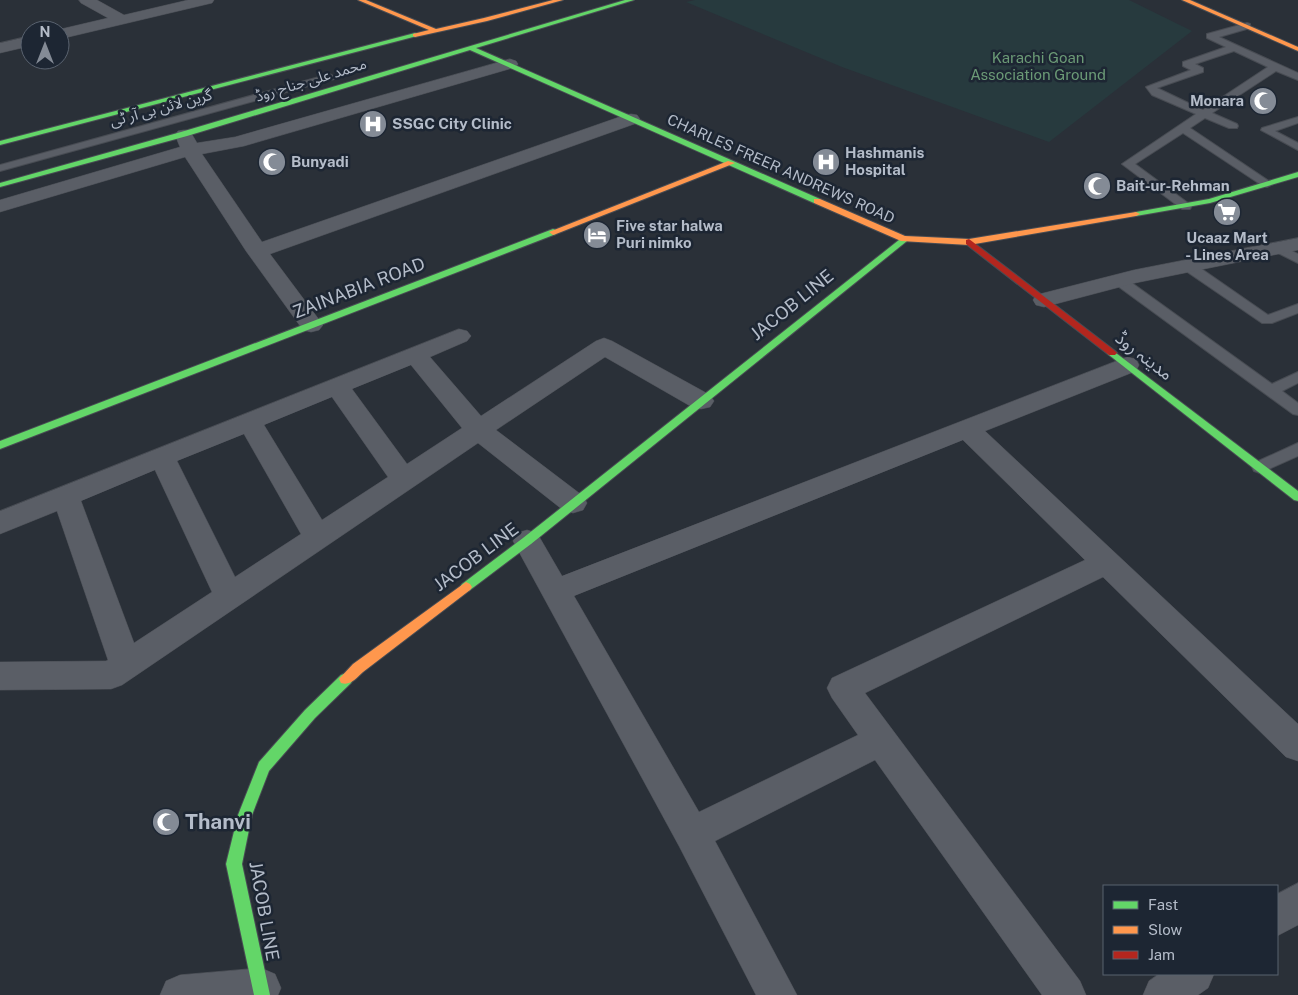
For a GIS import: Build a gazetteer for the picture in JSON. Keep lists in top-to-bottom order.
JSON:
{
  "streets": {
    "main road": [
      "محمد علی جناح روڈ",
      "CHARLES FREER ANDREWS ROAD",
      "ZAINABIA ROAD",
      "JACOB LINE",
      "مدینہ روڈ"
    ],
    "lane": ["گرین لائن بی آر ٹی"]
  },
  "crossings": [
    ["محمد علی جناح روڈ", "CHARLES FREER ANDREWS ROAD"],
    ["CHARLES FREER ANDREWS ROAD", "ZAINABIA ROAD"],
    ["CHARLES FREER ANDREWS ROAD", "JACOB LINE"],
    ["CHARLES FREER ANDREWS ROAD", "مدینہ روڈ"]
  ],
  "parks": ["Karachi Goan Association Ground"],
  "places": {
    "mosque": [
      "Monara",
      "Bunyadi",
      "Bait-ur-Rehman",
      "Thanvi"
    ],
    "hospital": ["SSGC City Clinic", "Hashmanis Hospital"],
    "supermarket": ["Ucaaz Mart - Lines Area"],
    "hotel": ["Five star halwa Puri nimko"]
  },
  "legend": ["Fast", "Slow", "Jam"],
  "north": "top"
}
